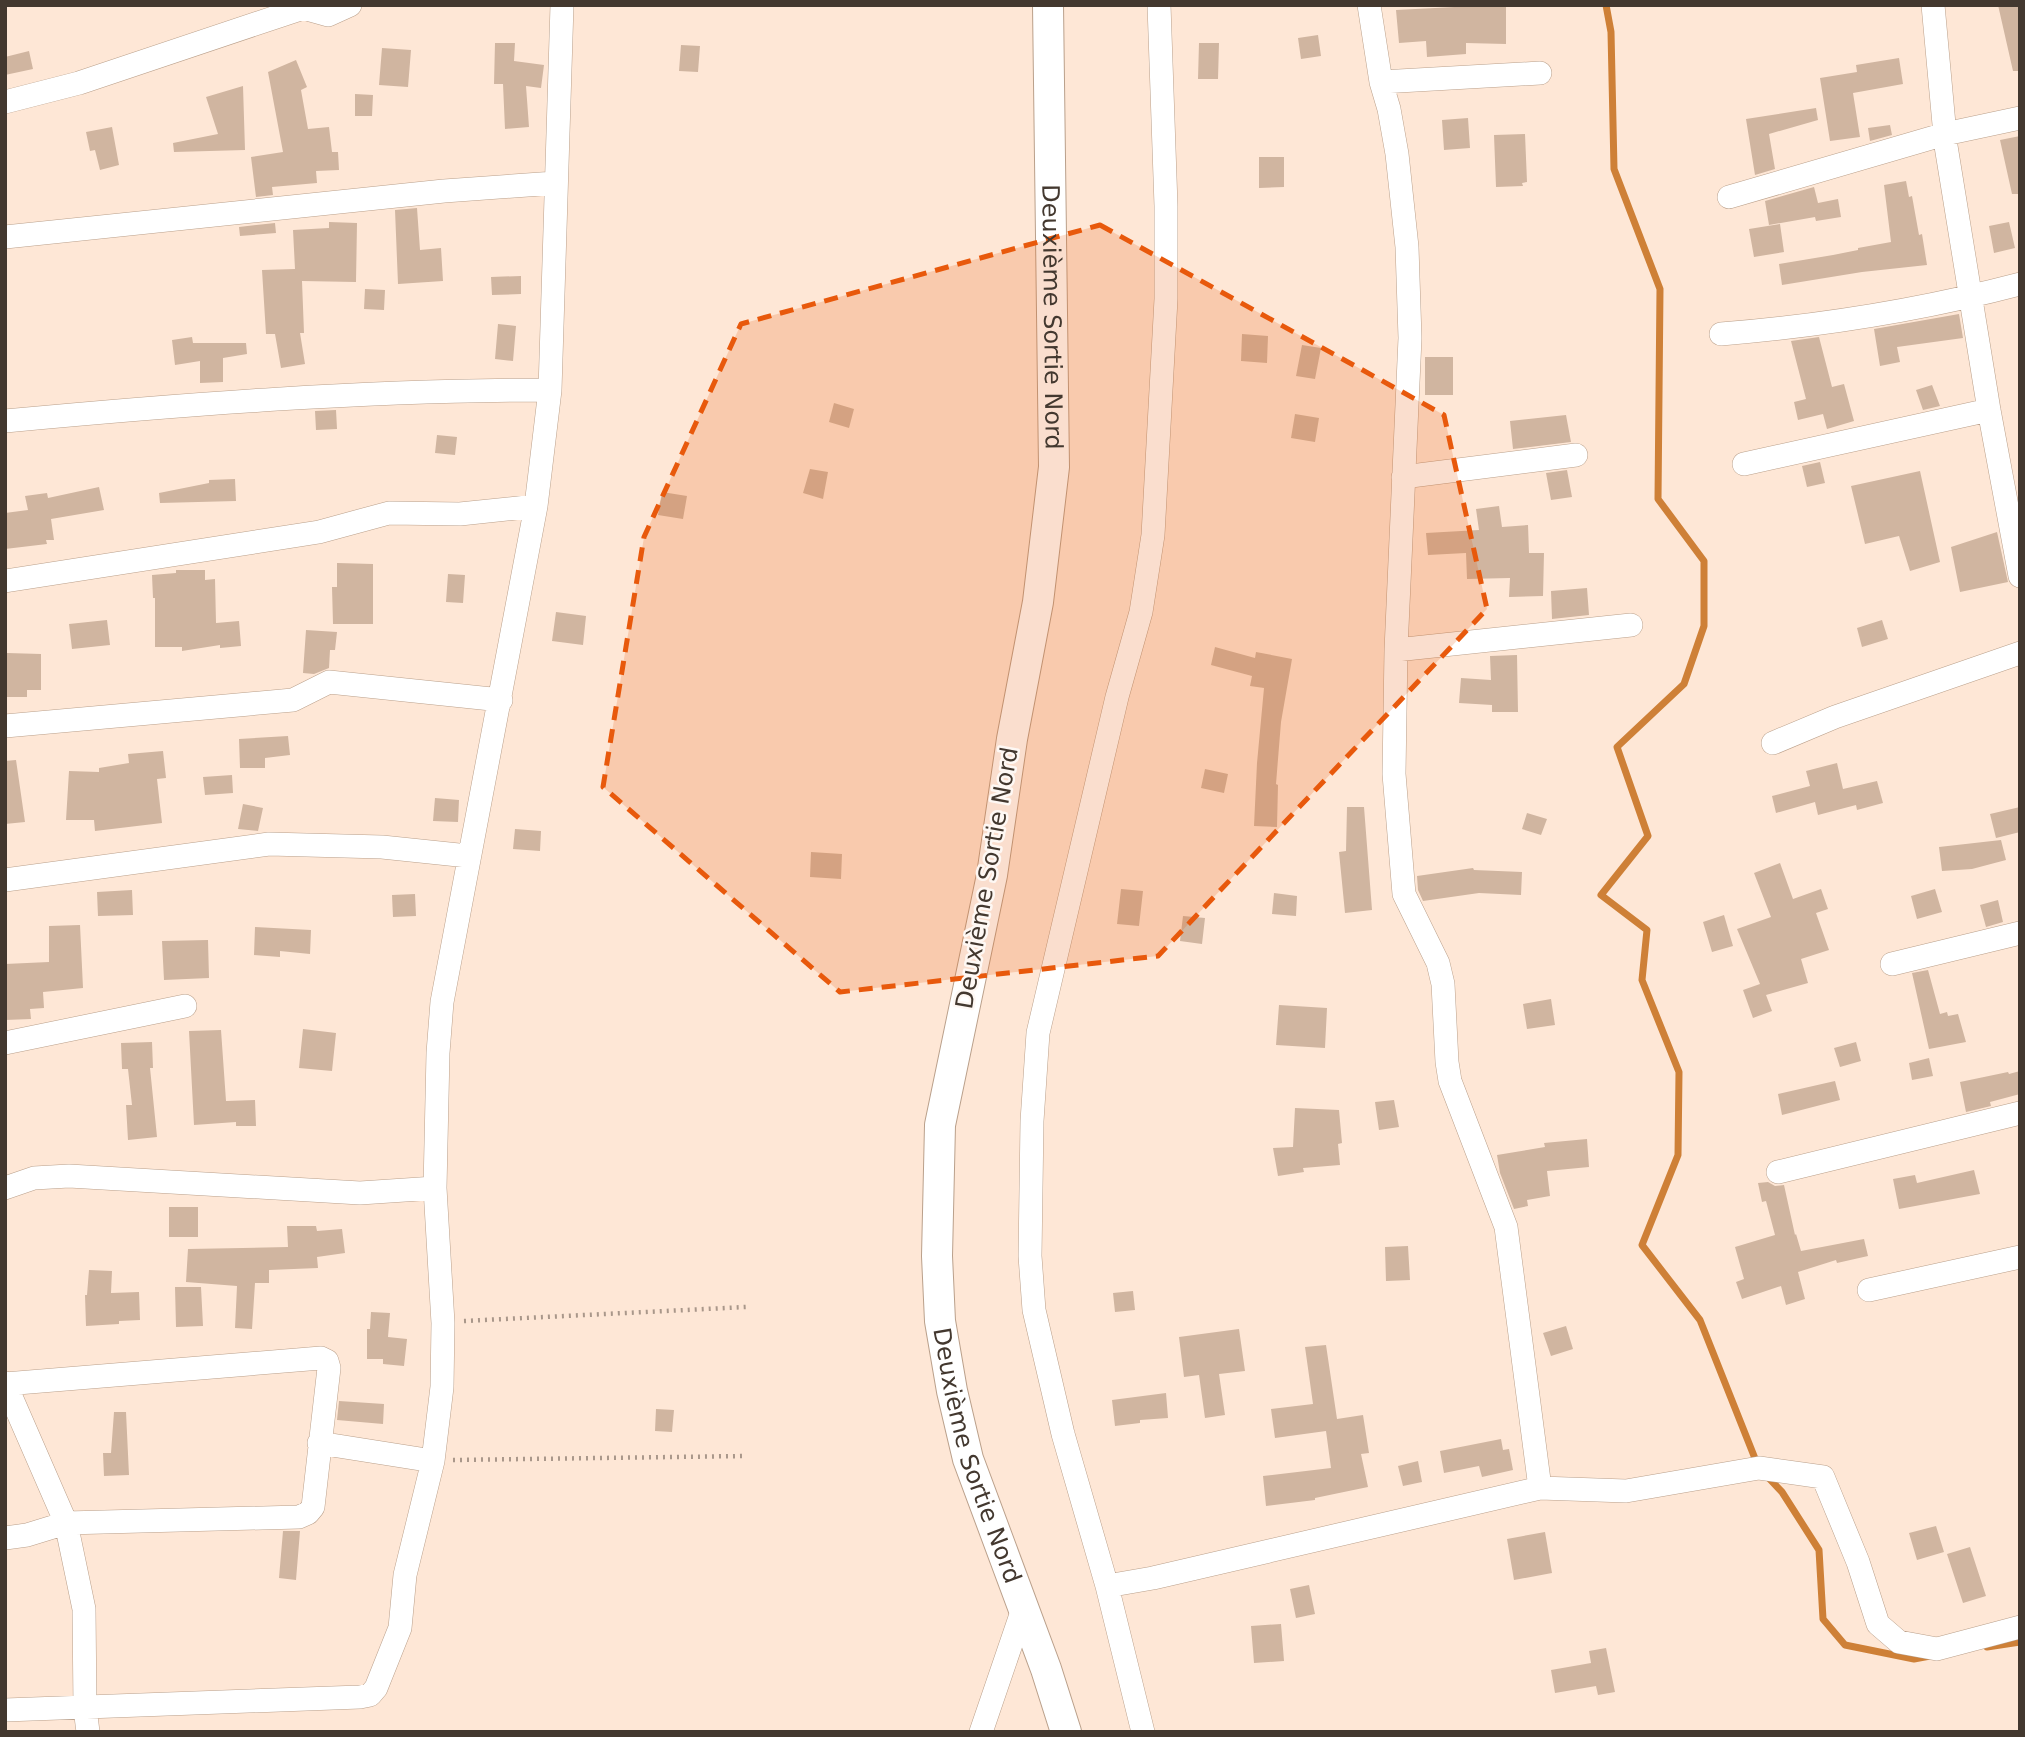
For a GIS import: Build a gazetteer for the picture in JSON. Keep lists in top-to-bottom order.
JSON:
{
  "streets": {
    "main road": ["Deuxième Sortie Nord"]
  }
}
